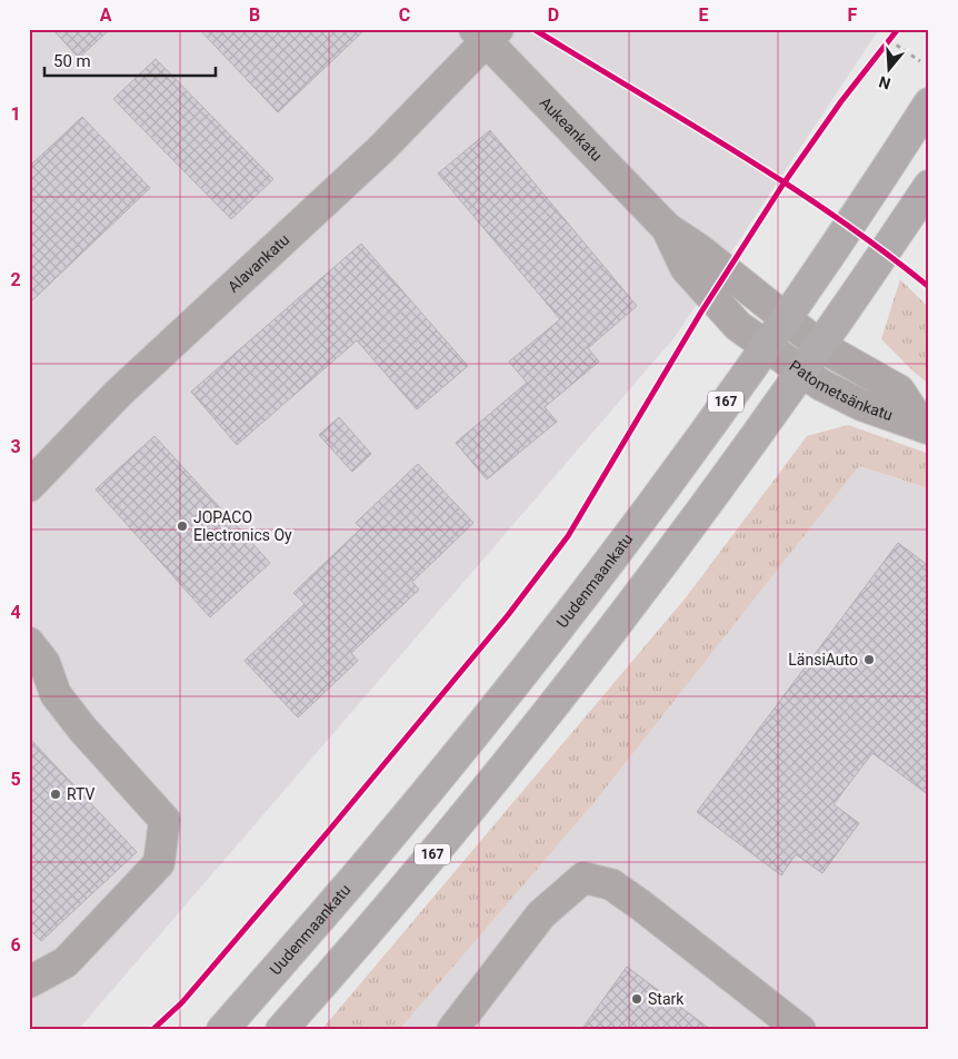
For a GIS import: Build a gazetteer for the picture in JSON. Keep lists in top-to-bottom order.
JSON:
{
  "streets": {
    "main road": ["167", "Uudenmaankatu"],
    "street": ["Aukeankatu", "Alavankatu", "Patometsänkatu"]
  },
  "crossings": [
    ["Aukeankatu", "Alavankatu"],
    ["Aukeankatu", "Patometsänkatu"],
    ["Aukeankatu", "167"],
    ["Aukeankatu", "Uudenmaankatu"],
    ["Patometsänkatu", "167"],
    ["Patometsänkatu", "Uudenmaankatu"]
  ],
  "places": [
    "JOPACO Electronics Oy",
    "LänsiAuto",
    "RTV",
    "Stark"
  ],
  "scale_bar": "50 m",
  "north": "bottom",
  "grid": {
    "columns": [
      "A",
      "B",
      "C",
      "D",
      "E",
      "F"
    ],
    "rows": [
      "1",
      "2",
      "3",
      "4",
      "5",
      "6"
    ]
  }
}
